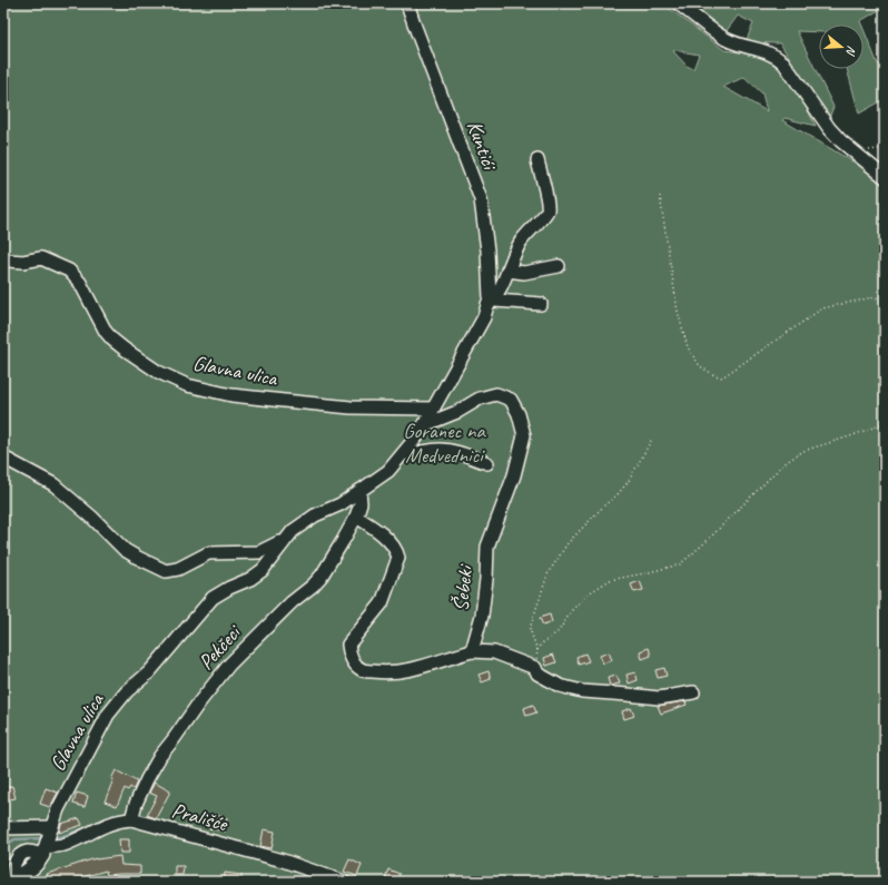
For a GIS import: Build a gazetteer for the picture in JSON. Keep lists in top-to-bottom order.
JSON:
{
  "streets": {
    "main road": ["Glavna ulica"],
    "street": [
      "Kuntići",
      "Šebeki",
      "Pekčeci",
      "Prališće"
    ]
  },
  "crossings": [
    ["Kuntići", "Glavna ulica"],
    ["Kuntići", "Šebeki"],
    ["Glavna ulica", "Šebeki"],
    ["Glavna ulica", "Pekčeci"],
    ["Glavna ulica", "Prališće"],
    ["Pekčeci", "Prališće"]
  ],
  "parks": ["Goranec na Medvednici"],
  "north": "right"
}
